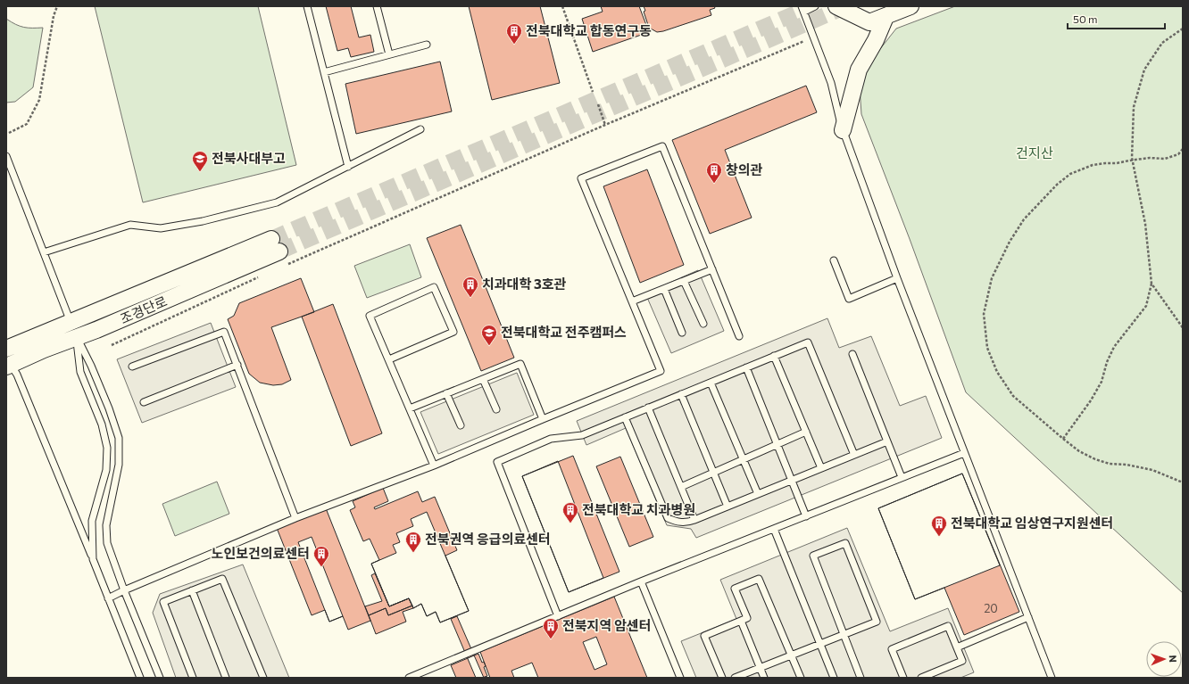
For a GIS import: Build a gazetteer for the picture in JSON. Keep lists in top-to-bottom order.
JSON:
{
  "streets": {
    "street": ["조경단로"]
  },
  "parks": ["건지산"],
  "places": {
    "building": [
      "전북대학교 합동연구동",
      "창의관",
      "치과대학 3호관",
      "전북대학교 치과병원",
      "전북대학교 임상연구지원센터",
      "전북권역 응급의료센터",
      "노인보건의료센터",
      "전북지역 암센터"
    ],
    "school or university": ["전북사대부고", "전북대학교 전주캠퍼스"]
  },
  "house_numbers": ["20"],
  "scale_bar": "50 m",
  "north": "right"
}
